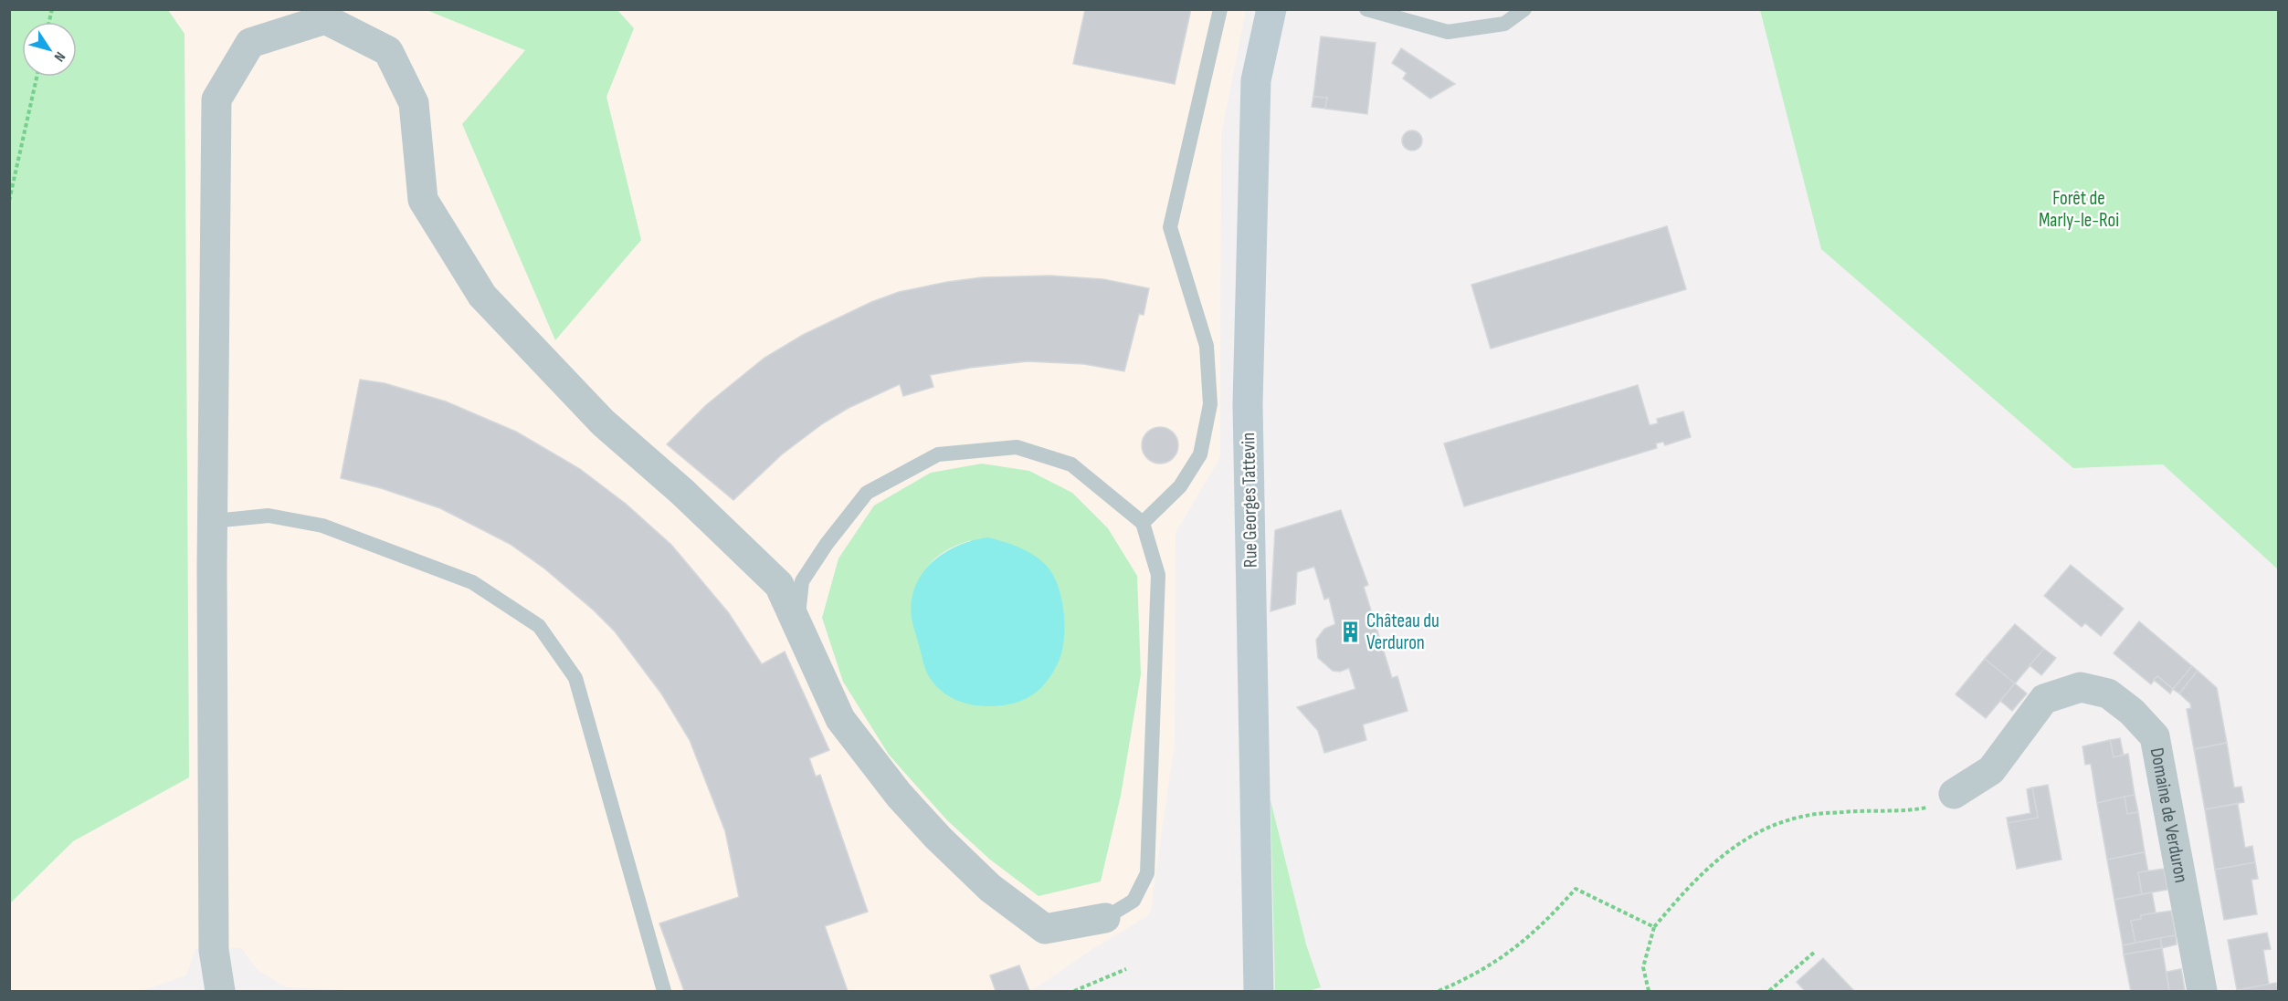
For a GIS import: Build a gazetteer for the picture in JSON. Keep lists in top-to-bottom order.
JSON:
{
  "streets": {
    "main road": ["Rue Georges Tattevin"],
    "street": ["Domaine de Verduron"]
  },
  "parks": ["Forêt de Marly-le-Roi"],
  "places": {
    "building": ["Château du Verduron"]
  },
  "north": "bottom right"
}
